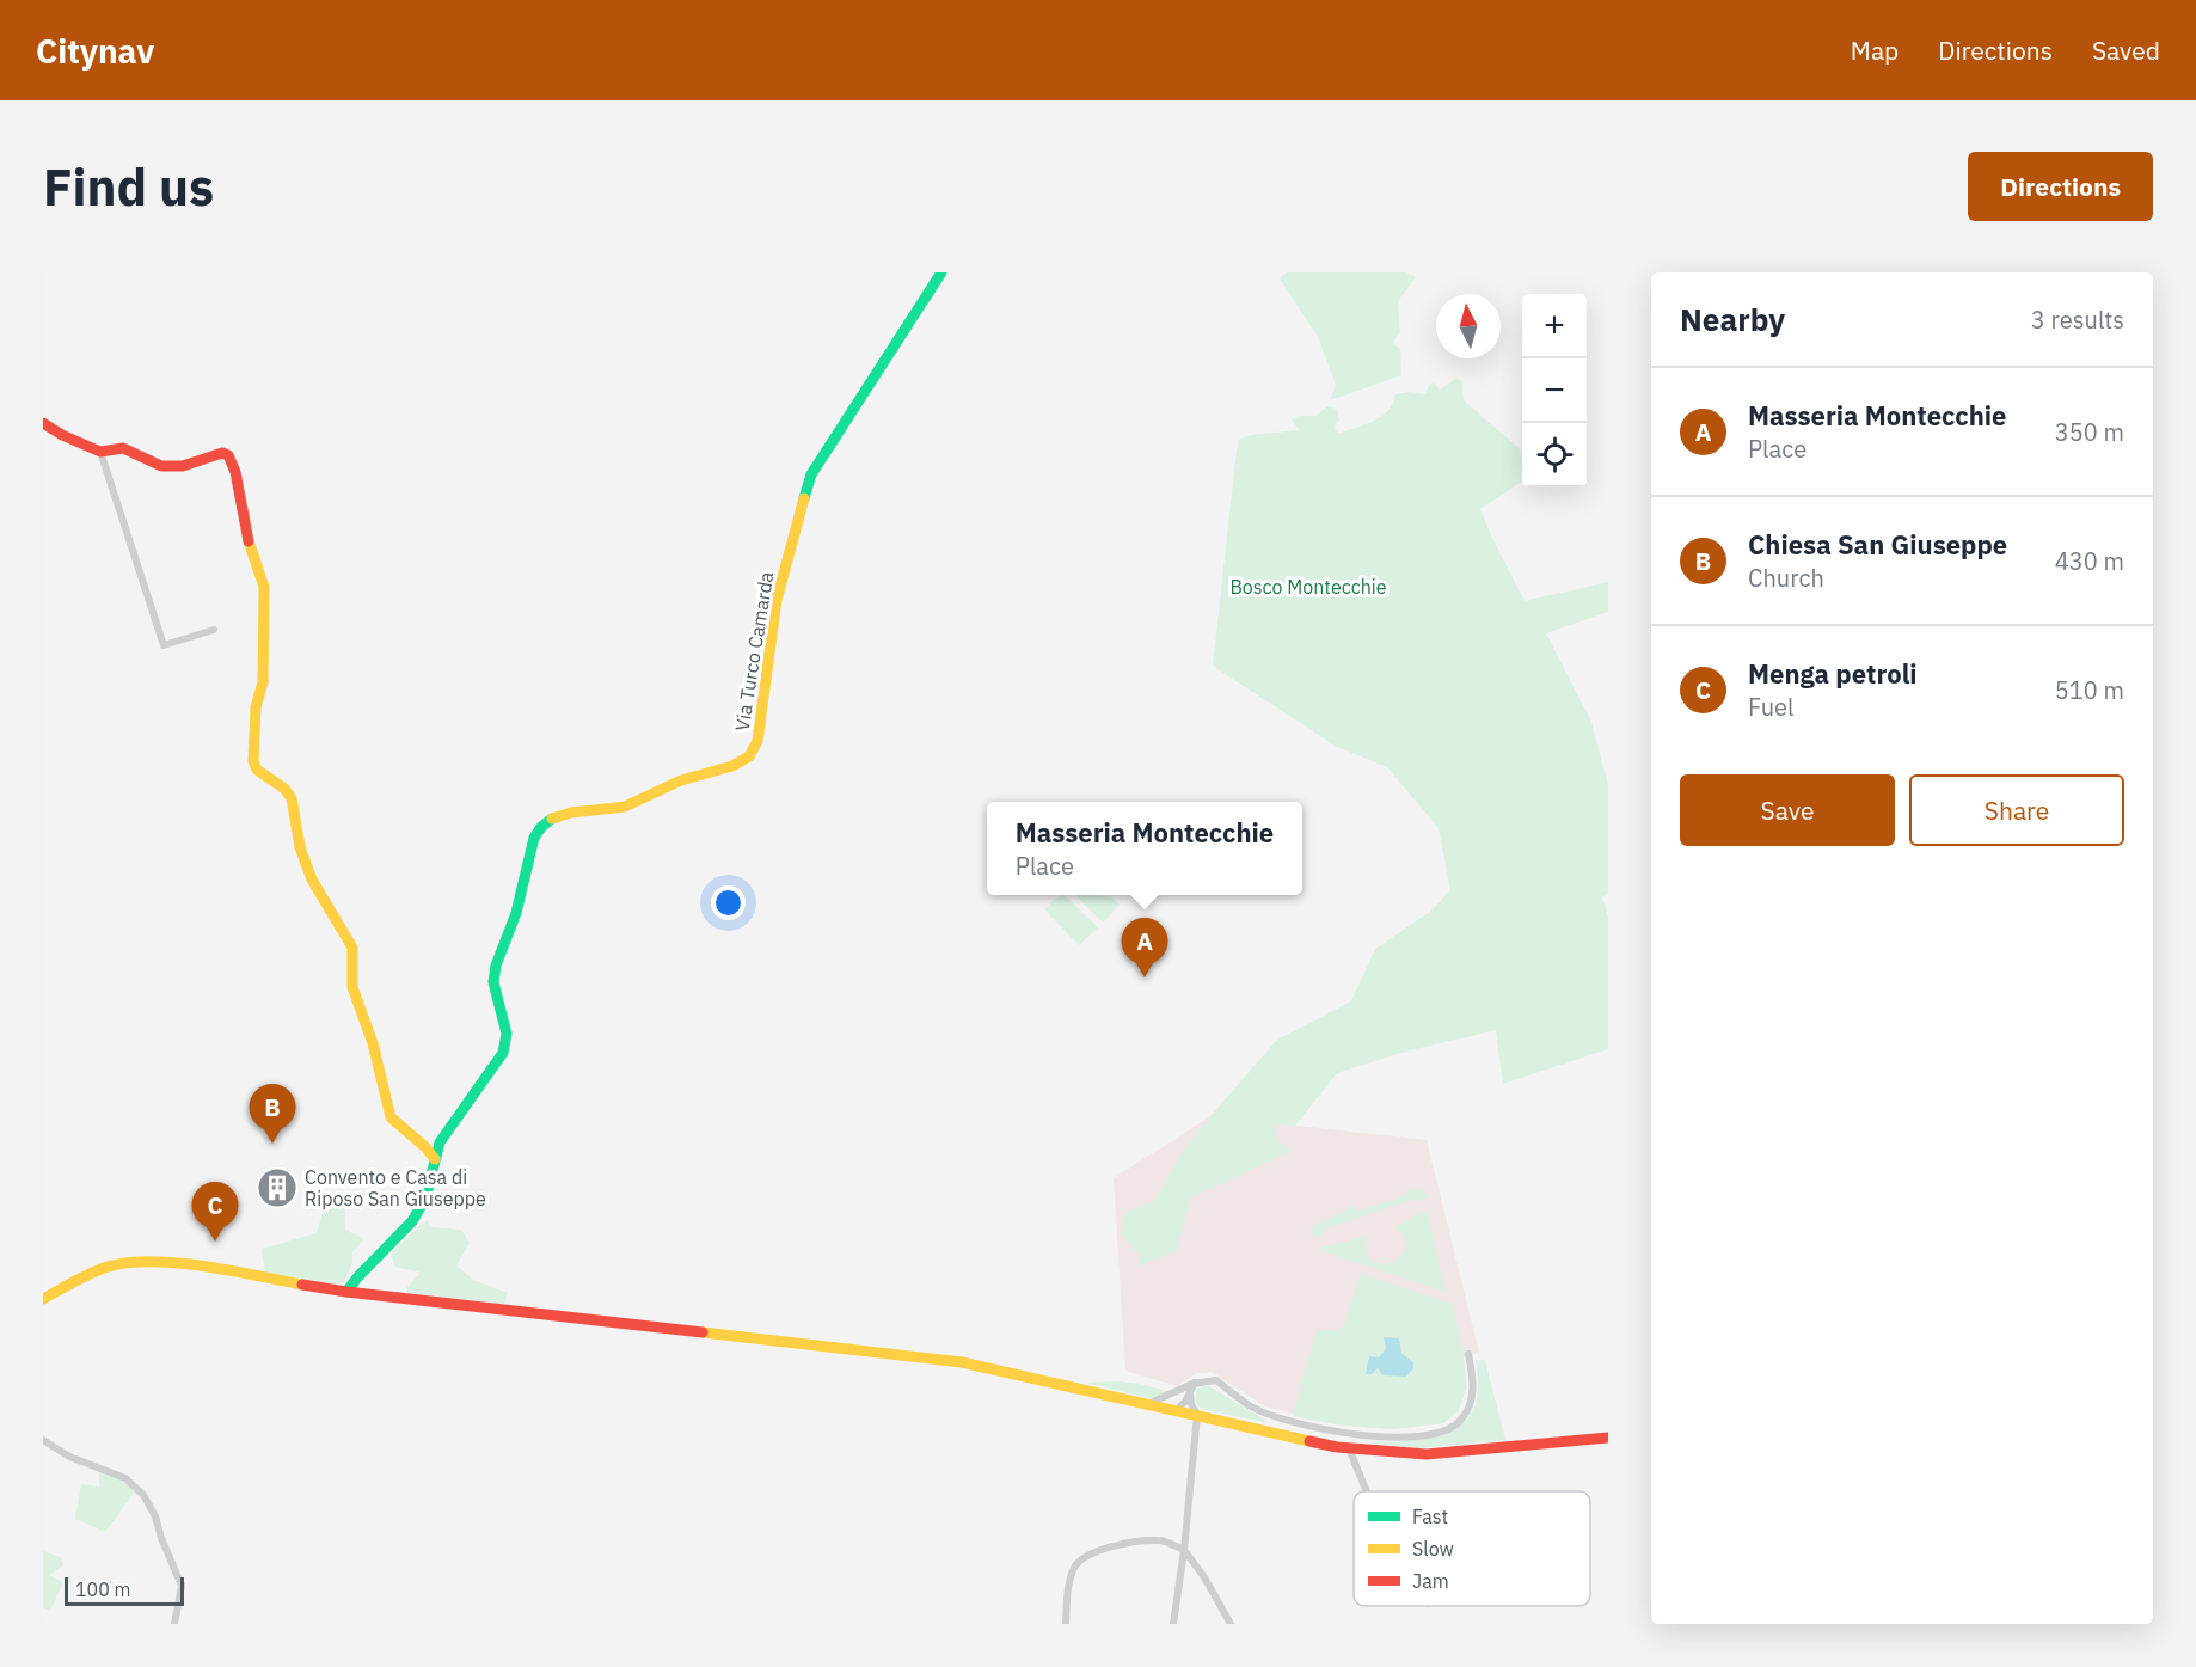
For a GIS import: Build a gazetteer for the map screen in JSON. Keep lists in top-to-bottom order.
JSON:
{
  "streets": {
    "street": ["Via Turco Camarda"]
  },
  "parks": ["Bosco Montecchie"],
  "places": {
    "building": ["Convento e Casa di Riposo San Giuseppe"]
  },
  "legend": ["Fast", "Slow", "Jam"],
  "scale_bar": "100 m",
  "north": "top",
  "page": {
    "header": "Citynav",
    "nav": ["Map", "Directions", "Saved"],
    "buttons": [
      "Directions",
      ["Save", "Share"]
    ],
    "title": "Find us",
    "heading": ["Nearby", "3 results"],
    "map_buttons": ["+", "−"],
    "list": [
      {
        "mark": "A",
        "name": "Masseria Montecchie",
        "note": "Place",
        "value": "350 m"
      },
      {
        "mark": "B",
        "name": "Chiesa San Giuseppe",
        "note": "Church",
        "value": "430 m"
      },
      {
        "mark": "C",
        "name": "Menga petroli",
        "note": "Fuel",
        "value": "510 m"
      }
    ],
    "popup": ["Masseria Montecchie", "Place"],
    "pins": ["A", "B", "C"],
    "scale": "100 m"
  }
}
